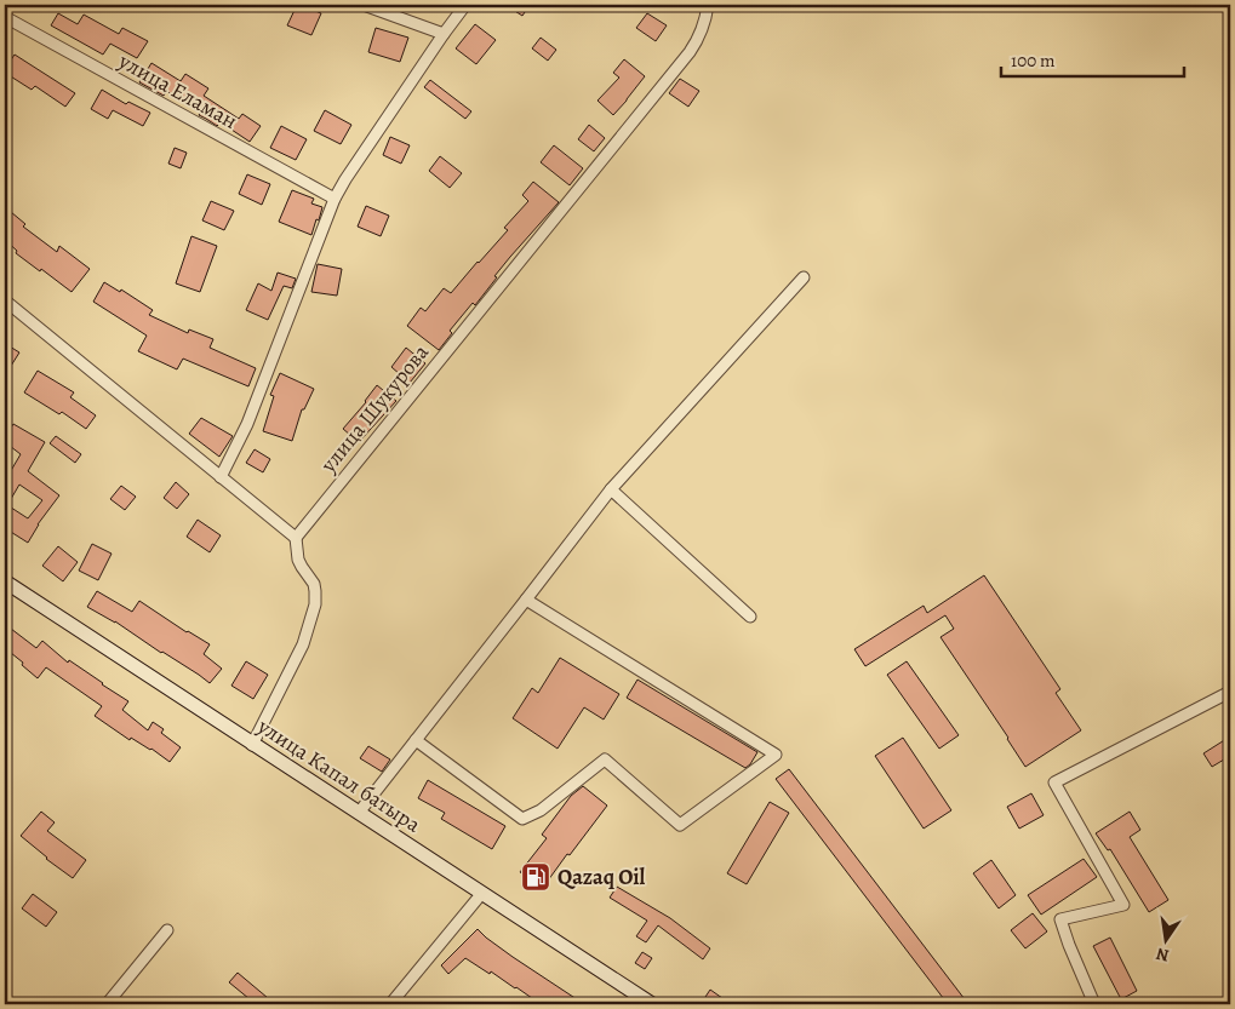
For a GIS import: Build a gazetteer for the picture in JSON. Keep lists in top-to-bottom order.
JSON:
{
  "streets": {
    "main road": ["улица Капал батыра"],
    "street": ["улица Еламан", "улица Шукурова"]
  },
  "places": {
    "fuel station": ["Qazaq Oil"]
  },
  "scale_bar": "100 m",
  "north": "bottom"
}
